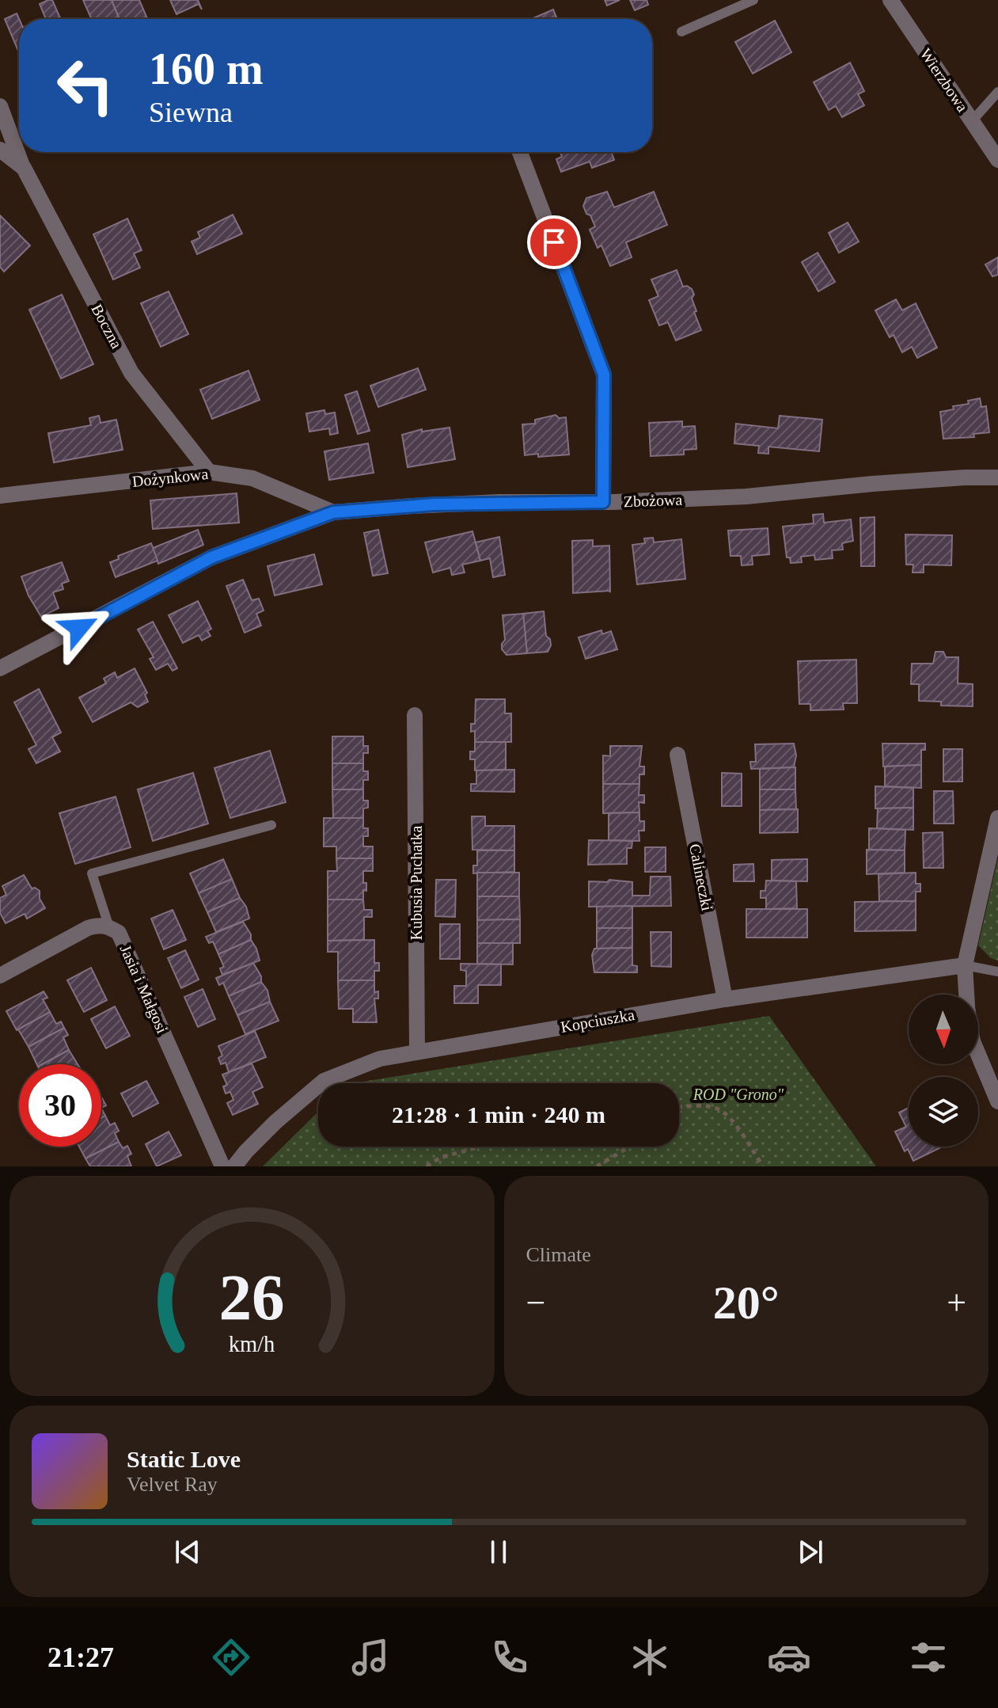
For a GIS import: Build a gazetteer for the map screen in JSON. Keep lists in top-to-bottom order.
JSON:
{
  "streets": {
    "street": [
      "Wierzbowa",
      "Boczna",
      "Dożynkowa",
      "Zbożowa",
      "Calineczki",
      "Kubusia Puchatka",
      "Jasia i Małgosi",
      "Kopciuszka"
    ]
  },
  "crossings": [
    ["Boczna", "Dożynkowa"],
    ["Dożynkowa", "Zbożowa"],
    ["Calineczki", "Kopciuszka"],
    ["Kubusia Puchatka", "Kopciuszka"]
  ],
  "parks": ["ROD \"Grono\""],
  "north": "bottom",
  "page": {
    "turn": ["160 m", "Siewna"],
    "limit": "30",
    "trip": "21:28 · 1 min · 240 m",
    "tile": "Climate",
    "heat": ["−", "20°", "+"],
    "song": ["Static Love", "Velvet Ray"],
    "tabs": "21:27",
    "gauge": ["26", "km/h"]
  }
}
